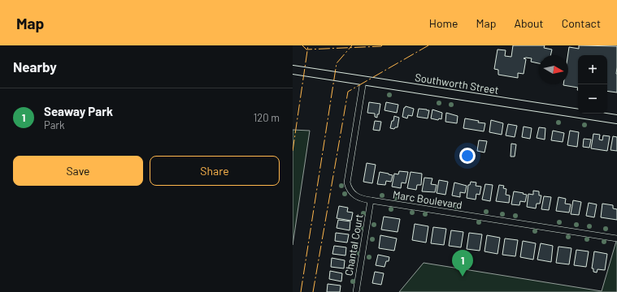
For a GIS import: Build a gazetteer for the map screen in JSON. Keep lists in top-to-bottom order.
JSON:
{
  "streets": {
    "main road": ["Southworth Street"],
    "street": ["Marc Boulevard", "Chantal Court"]
  },
  "crossings": [
    ["Southworth Street", "Marc Boulevard"],
    ["Marc Boulevard", "Chantal Court"]
  ],
  "north": "right",
  "page": {
    "header": "Map",
    "nav": [
      "Home",
      "Map",
      "About",
      "Contact"
    ],
    "heading": "Nearby",
    "map_buttons": ["+", "−"],
    "list": [
      {
        "mark": "1",
        "name": "Seaway Park",
        "note": "Park",
        "value": "120 m"
      }
    ],
    "buttons": ["Save", "Share"],
    "pins": "1"
  }
}
